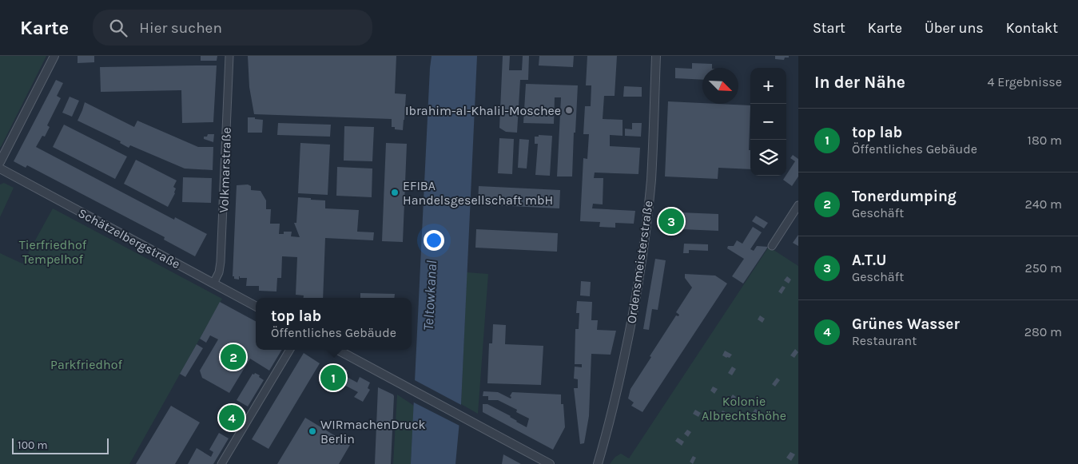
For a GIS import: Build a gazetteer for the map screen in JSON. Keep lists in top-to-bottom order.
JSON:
{
  "streets": {
    "street": ["Volkmarstraße", "Schätzelbergstraße", "Ordensmeisterstraße"]
  },
  "crossings": [
    ["Volkmarstraße", "Schätzelbergstraße"]
  ],
  "water": ["Teltowkanal"],
  "parks": ["Tierfriedhof Tempelhof", "Parkfriedhof", "Kolonie Albrechtshöhe"],
  "places": ["Ibrahim-al-Khalil-Moschee", "EFIBA Handelsgesellschaft mbH", "WIRmachenDruck Berlin"],
  "scale_bar": "100 m",
  "north": "bottom right",
  "page": {
    "header": "Karte",
    "search": "Hier suchen",
    "nav": [
      "Start",
      "Karte",
      "Über uns",
      "Kontakt"
    ],
    "heading": ["In der Nähe", "4 Ergebnisse"],
    "map_buttons": ["+", "−"],
    "list": [
      {
        "mark": "1",
        "name": "top lab",
        "note": "Öffentliches Gebäude",
        "value": "180 m"
      },
      {
        "mark": "2",
        "name": "Tonerdumping",
        "note": "Geschäft",
        "value": "240 m"
      },
      {
        "mark": "3",
        "name": "A.T.U",
        "note": "Geschäft",
        "value": "250 m"
      },
      {
        "mark": "4",
        "name": "Grünes Wasser",
        "note": "Restaurant",
        "value": "280 m"
      }
    ],
    "pins": [
      "3",
      "2",
      "1",
      "4"
    ],
    "popup": ["top lab", "Öffentliches Gebäude"],
    "scale": "100 m"
  }
}
